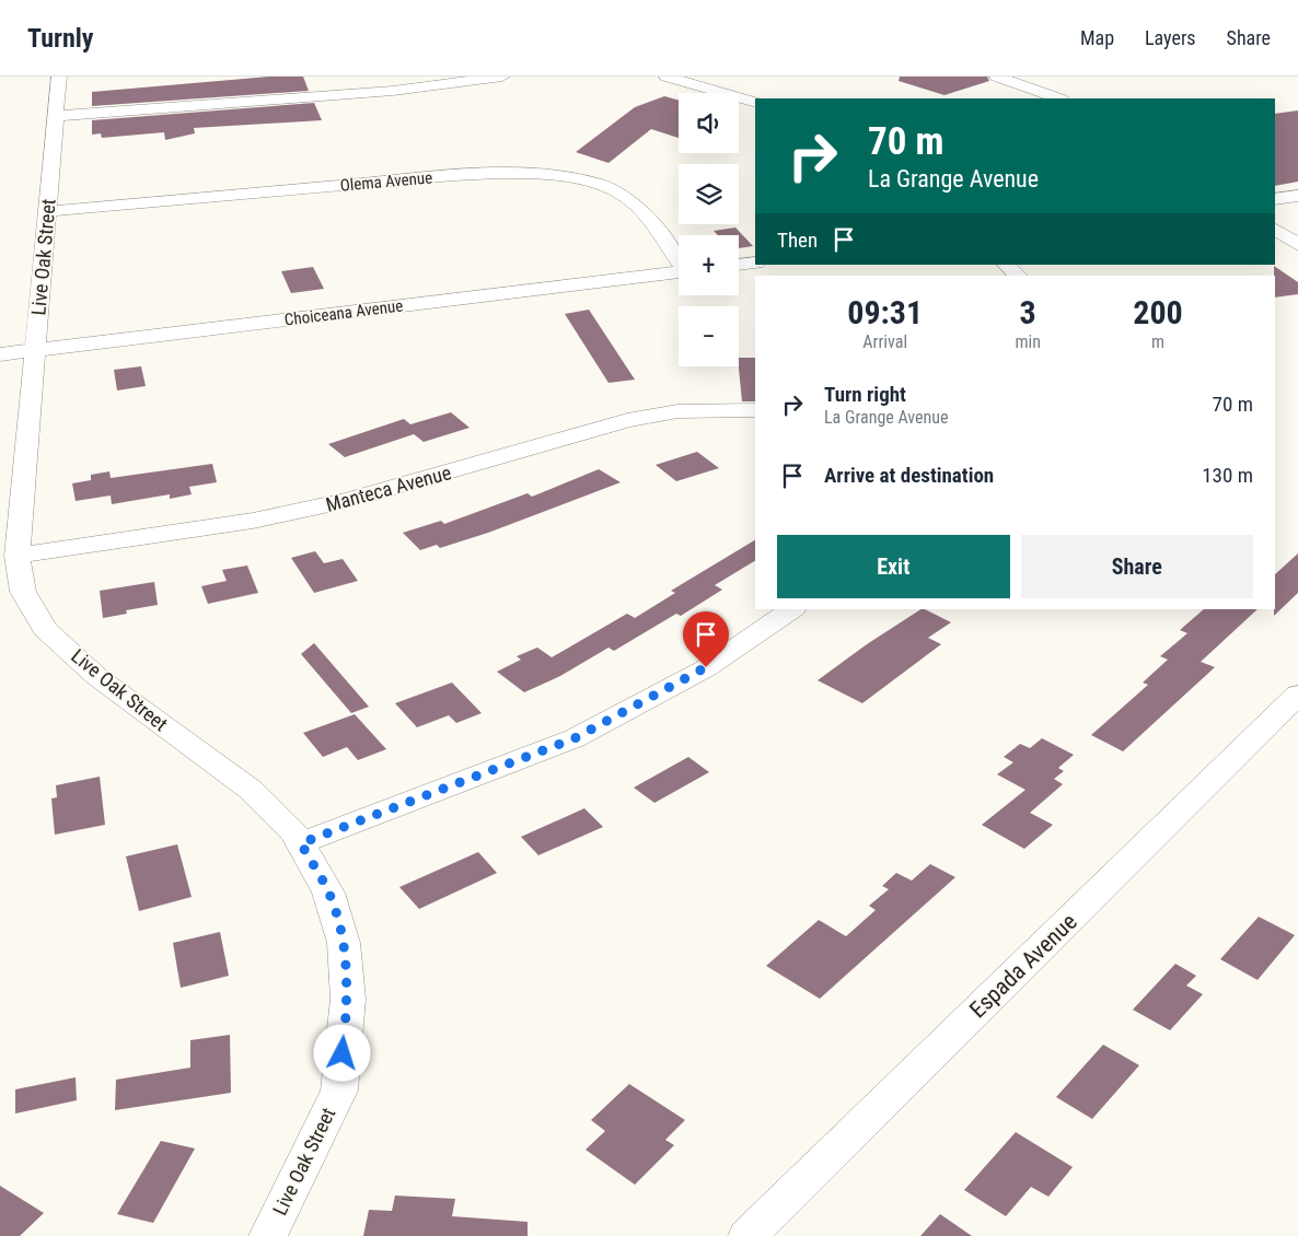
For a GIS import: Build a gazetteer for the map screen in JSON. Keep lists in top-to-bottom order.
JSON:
{
  "streets": {
    "street": [
      "Olema Avenue",
      "Live Oak Street",
      "Choiceana Avenue",
      "Manteca Avenue",
      "Espada Avenue"
    ]
  },
  "crossings": [
    ["Olema Avenue", "Live Oak Street"],
    ["Live Oak Street", "Choiceana Avenue"],
    ["Live Oak Street", "Manteca Avenue"]
  ],
  "page": {
    "header": "Turnly",
    "nav": ["Map", "Layers", "Share"],
    "map_buttons": ["+", "−"],
    "turn": ["70 m", "La Grange Avenue"],
    "then": "Then",
    "eta": [
      "09:31",
      "Arrival",
      "3",
      "min",
      "200",
      "m"
    ],
    "list": [
      {
        "name": "Turn right",
        "note": "La Grange Avenue",
        "value": "70 m"
      },
      {
        "name": "Arrive at destination",
        "value": "130 m"
      }
    ],
    "buttons": ["Exit", "Share"]
  }
}
